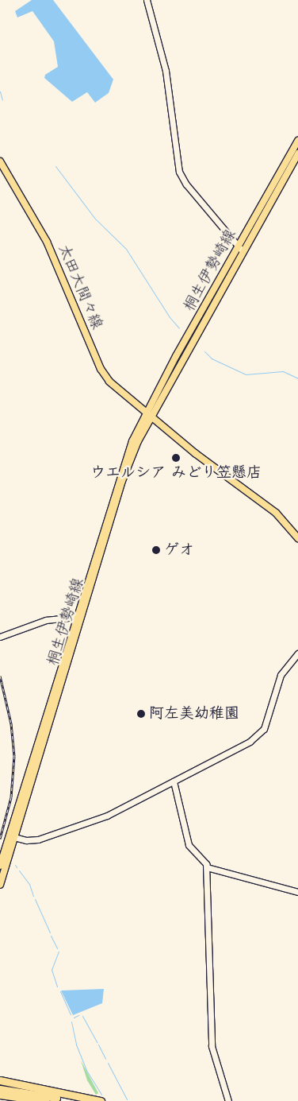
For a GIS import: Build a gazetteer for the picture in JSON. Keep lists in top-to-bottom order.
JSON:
{
  "streets": {
    "main road": ["桐生伊勢崎線", "太田大間々線"]
  },
  "crossings": [
    ["桐生伊勢崎線", "太田大間々線"]
  ],
  "places": ["ウエルシア みどり笠懸店", "ゲオ", "阿左美幼稚園"]
}
